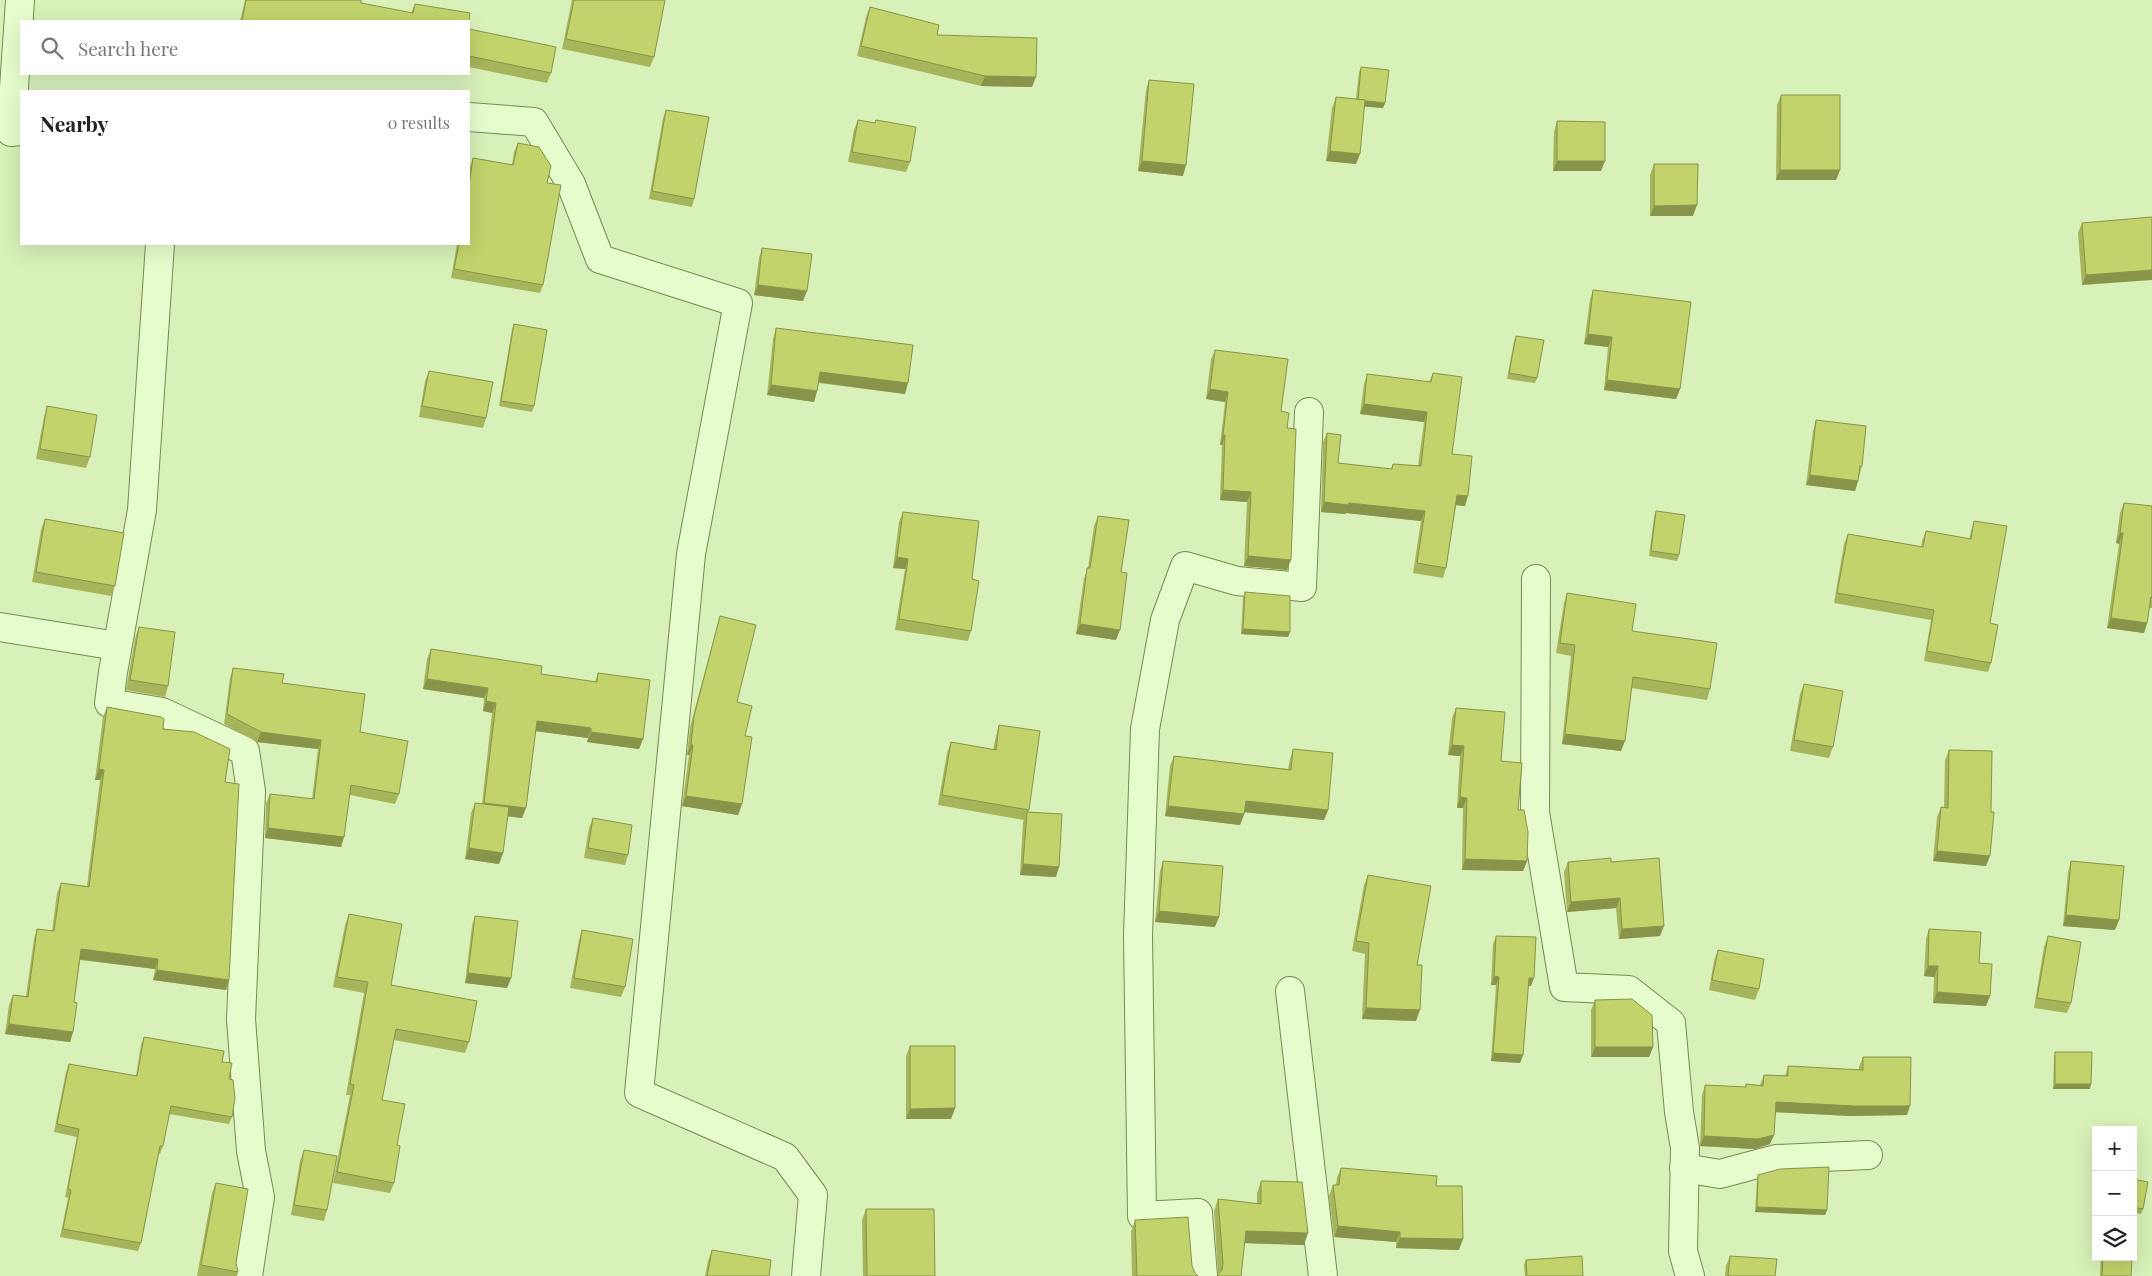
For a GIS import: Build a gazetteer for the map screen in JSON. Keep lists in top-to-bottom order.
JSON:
{
  "page": {
    "search": "Search here",
    "heading": ["Nearby", "0 results"],
    "map_buttons": ["+", "−"]
  }
}
